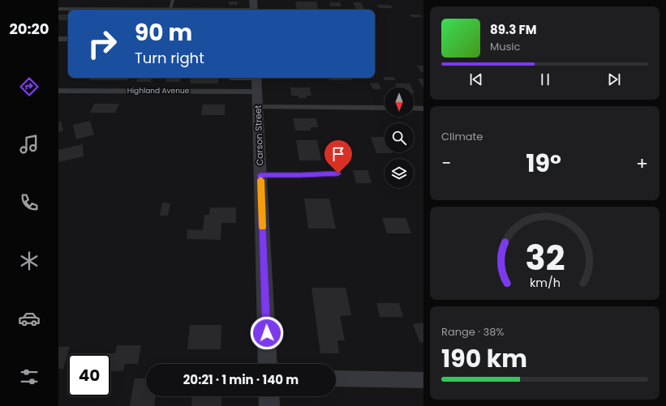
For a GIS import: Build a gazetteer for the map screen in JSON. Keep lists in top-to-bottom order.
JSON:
{
  "streets": {
    "street": ["Highland Avenue", "Carson Street"]
  },
  "crossings": [
    ["Highland Avenue", "Carson Street"]
  ],
  "north": "bottom",
  "page": {
    "tabs": "20:20",
    "turn": ["90 m", "Turn right"],
    "song": ["89.3 FM", "Music"],
    "tile": [
      "Climate",
      ["Range · 38%", "190 km"]
    ],
    "heat": ["−", "19°", "+"],
    "limit": "40",
    "trip": "20:21 · 1 min · 140 m",
    "gauge": ["32", "km/h"]
  }
}
